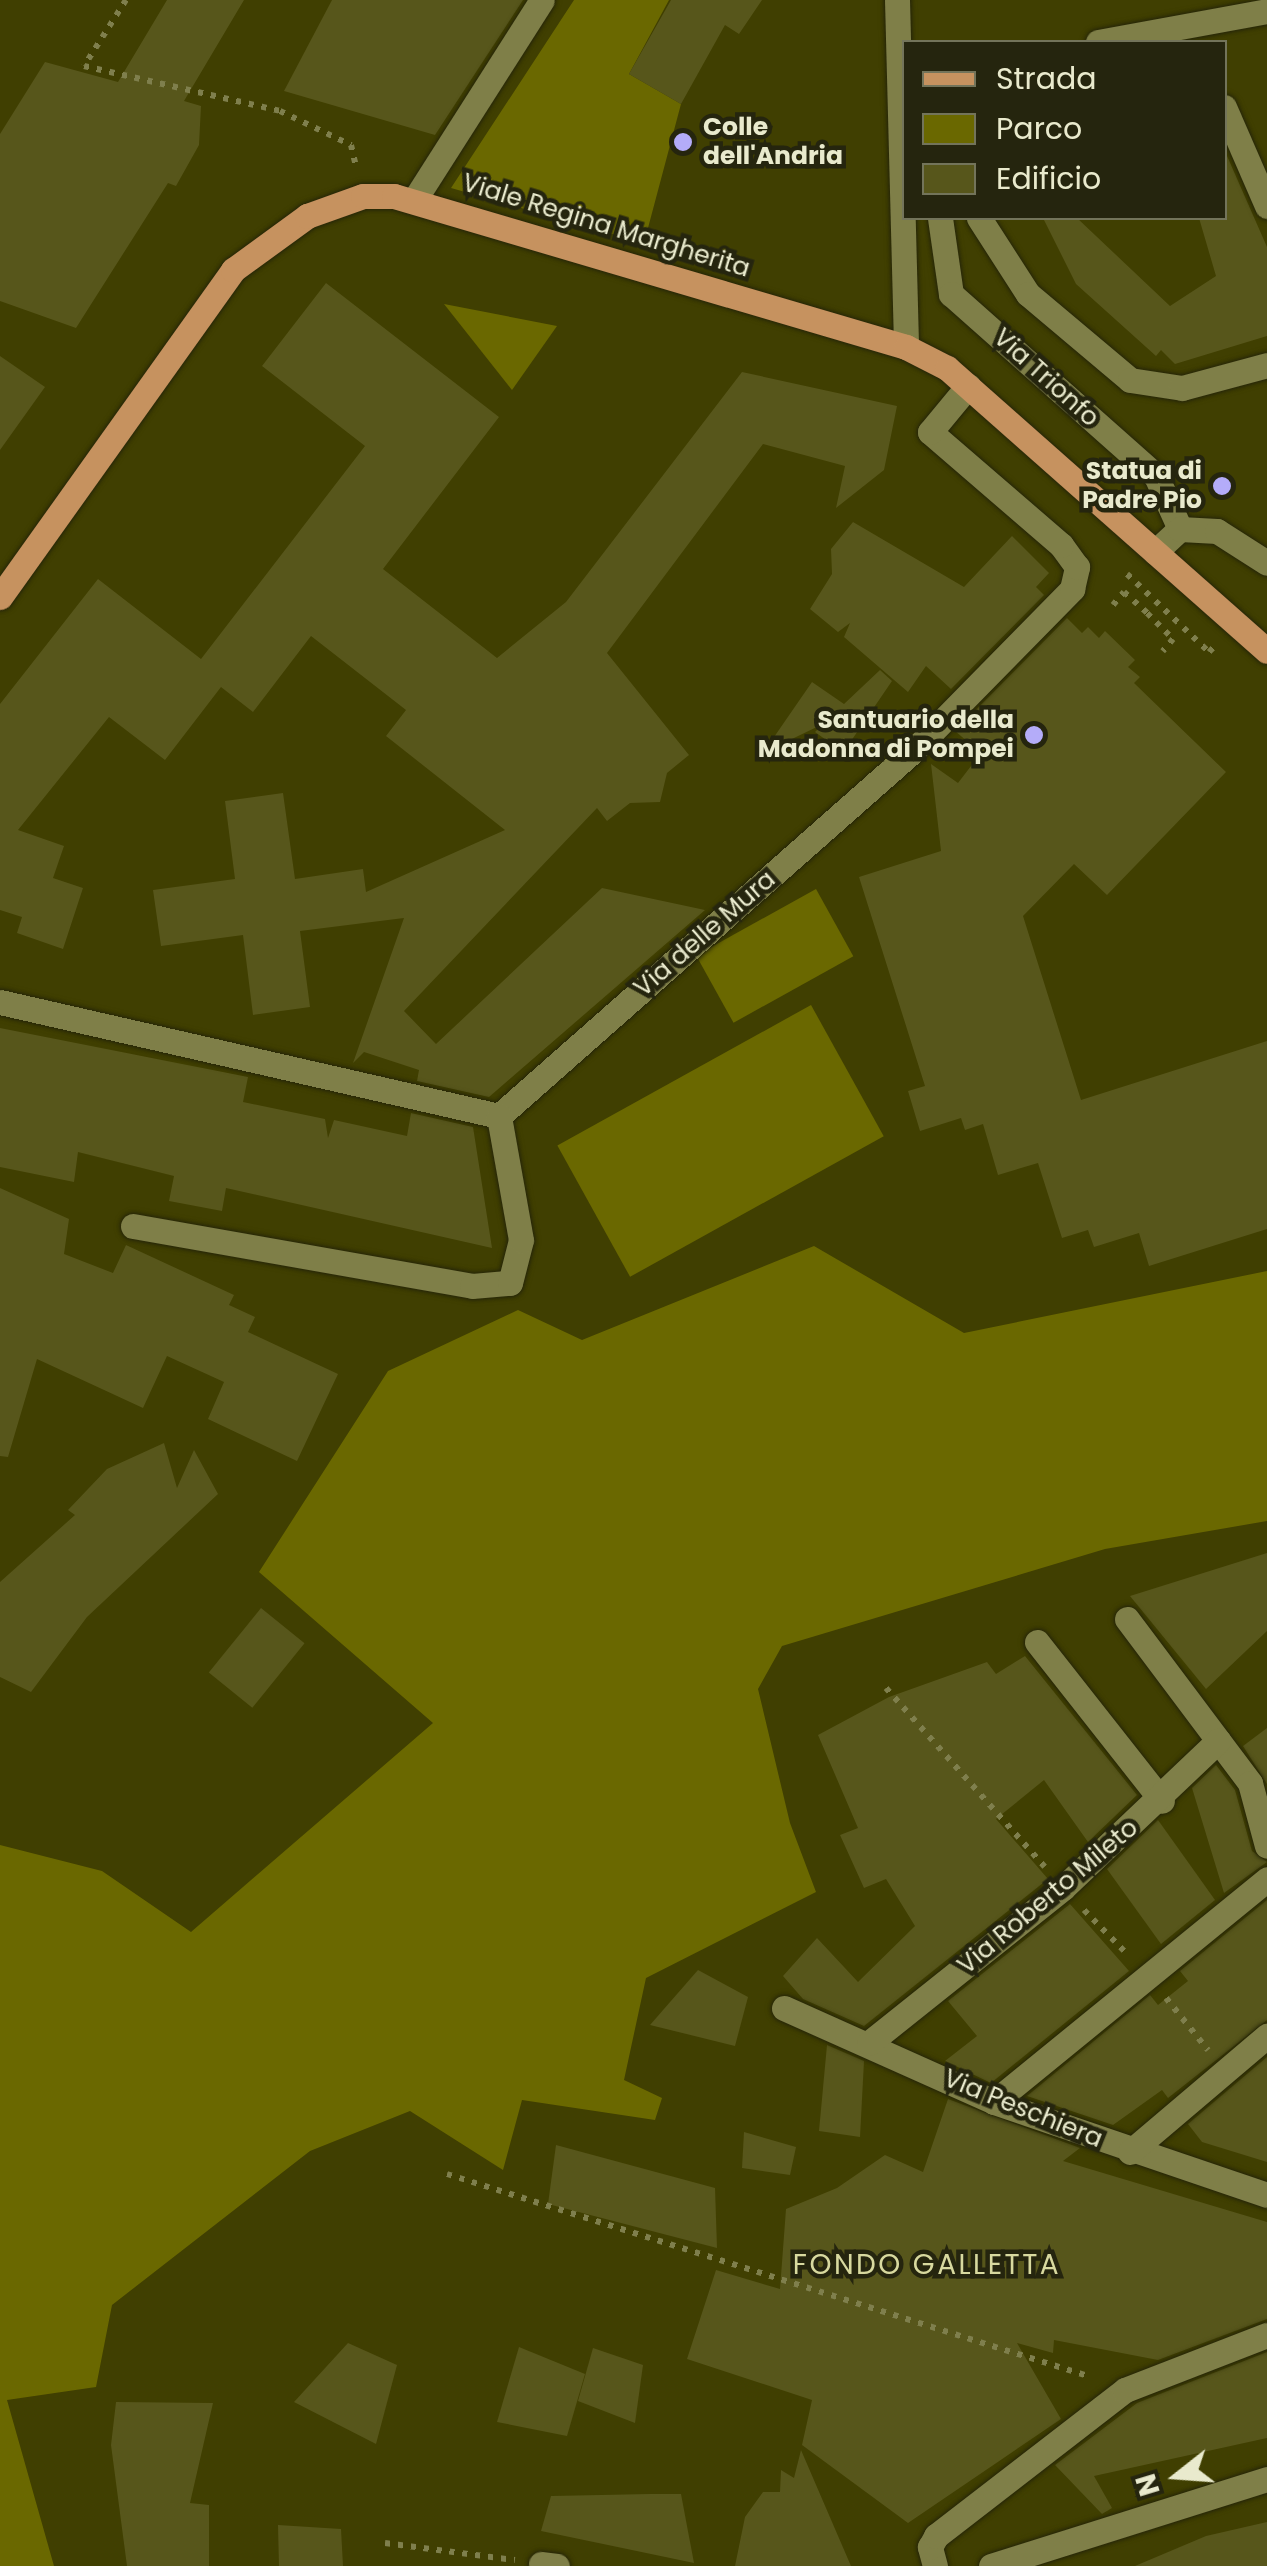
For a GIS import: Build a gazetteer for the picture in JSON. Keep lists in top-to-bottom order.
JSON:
{
  "streets": {
    "main road": ["Viale Regina Margherita"],
    "street": [
      "Via Trionfo",
      "Via delle Mura",
      "Via Roberto Mileto",
      "Via Peschiera"
    ]
  },
  "crossings": [
    ["Viale Regina Margherita", "Via delle Mura"],
    ["Via Roberto Mileto", "Via Peschiera"]
  ],
  "districts": ["FONDO GALLETTA"],
  "places": ["Colle dell'Andria", "Statua di Padre Pio", "Santuario della Madonna di Pompei"],
  "legend": ["Strada", "Parco", "Edificio"],
  "north": "left"
}
